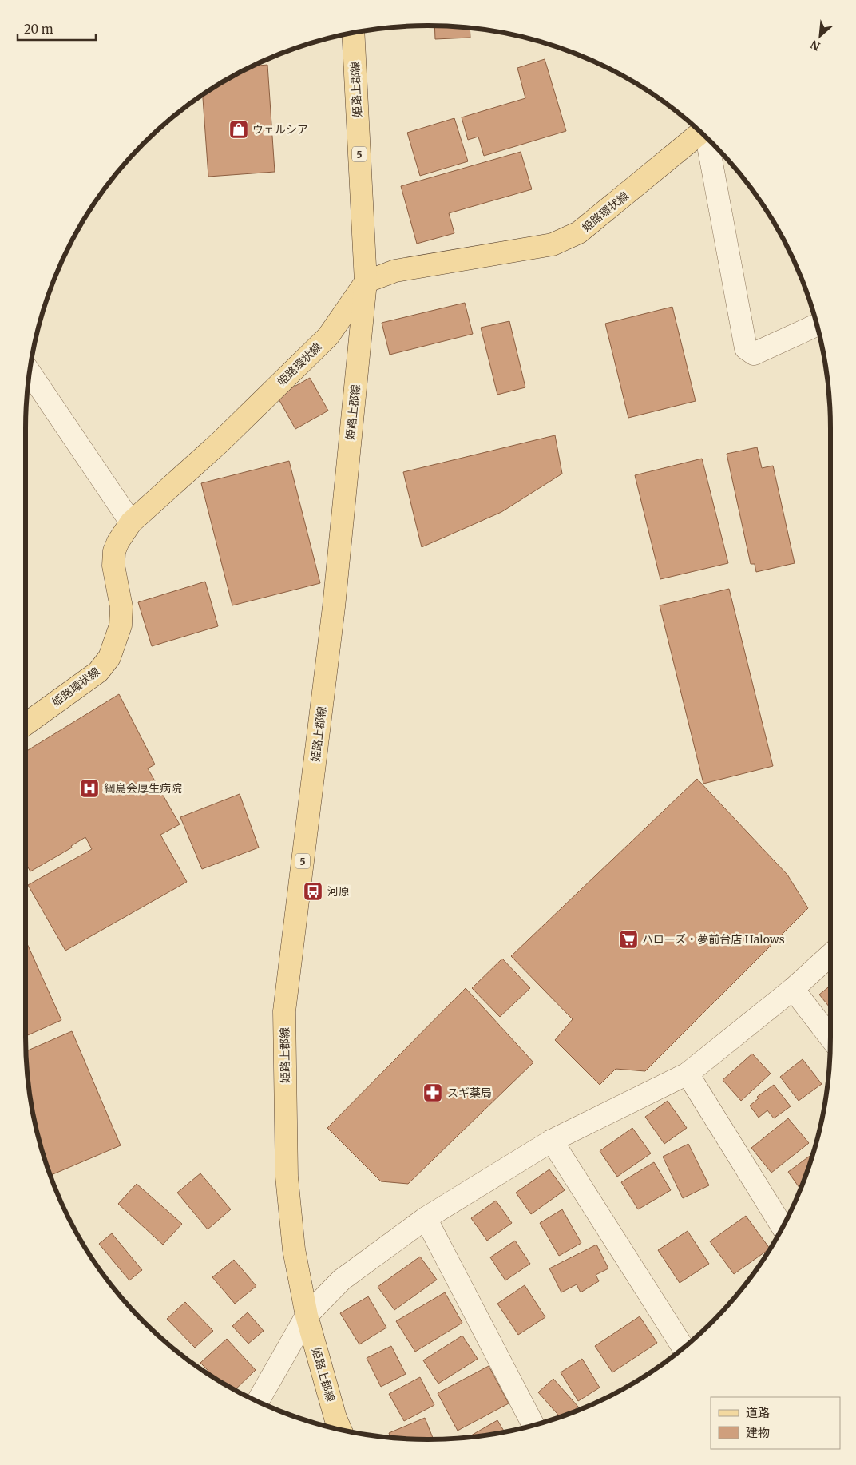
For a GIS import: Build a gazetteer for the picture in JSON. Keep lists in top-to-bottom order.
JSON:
{
  "streets": {
    "main road": ["姫路上郡線", "5", "姫路環状線"]
  },
  "crossings": [
    ["姫路上郡線", "姫路環状線"]
  ],
  "places": {
    "shop": ["ウェルシア"],
    "hospital": ["綱島会厚生病院"],
    "bus stop": ["河原"],
    "supermarket": ["ハローズ・夢前台店 Halows"],
    "pharmacy": ["スギ薬局"]
  },
  "legend": ["道路", "建物"],
  "scale_bar": "20 m",
  "north": "bottom left"
}
